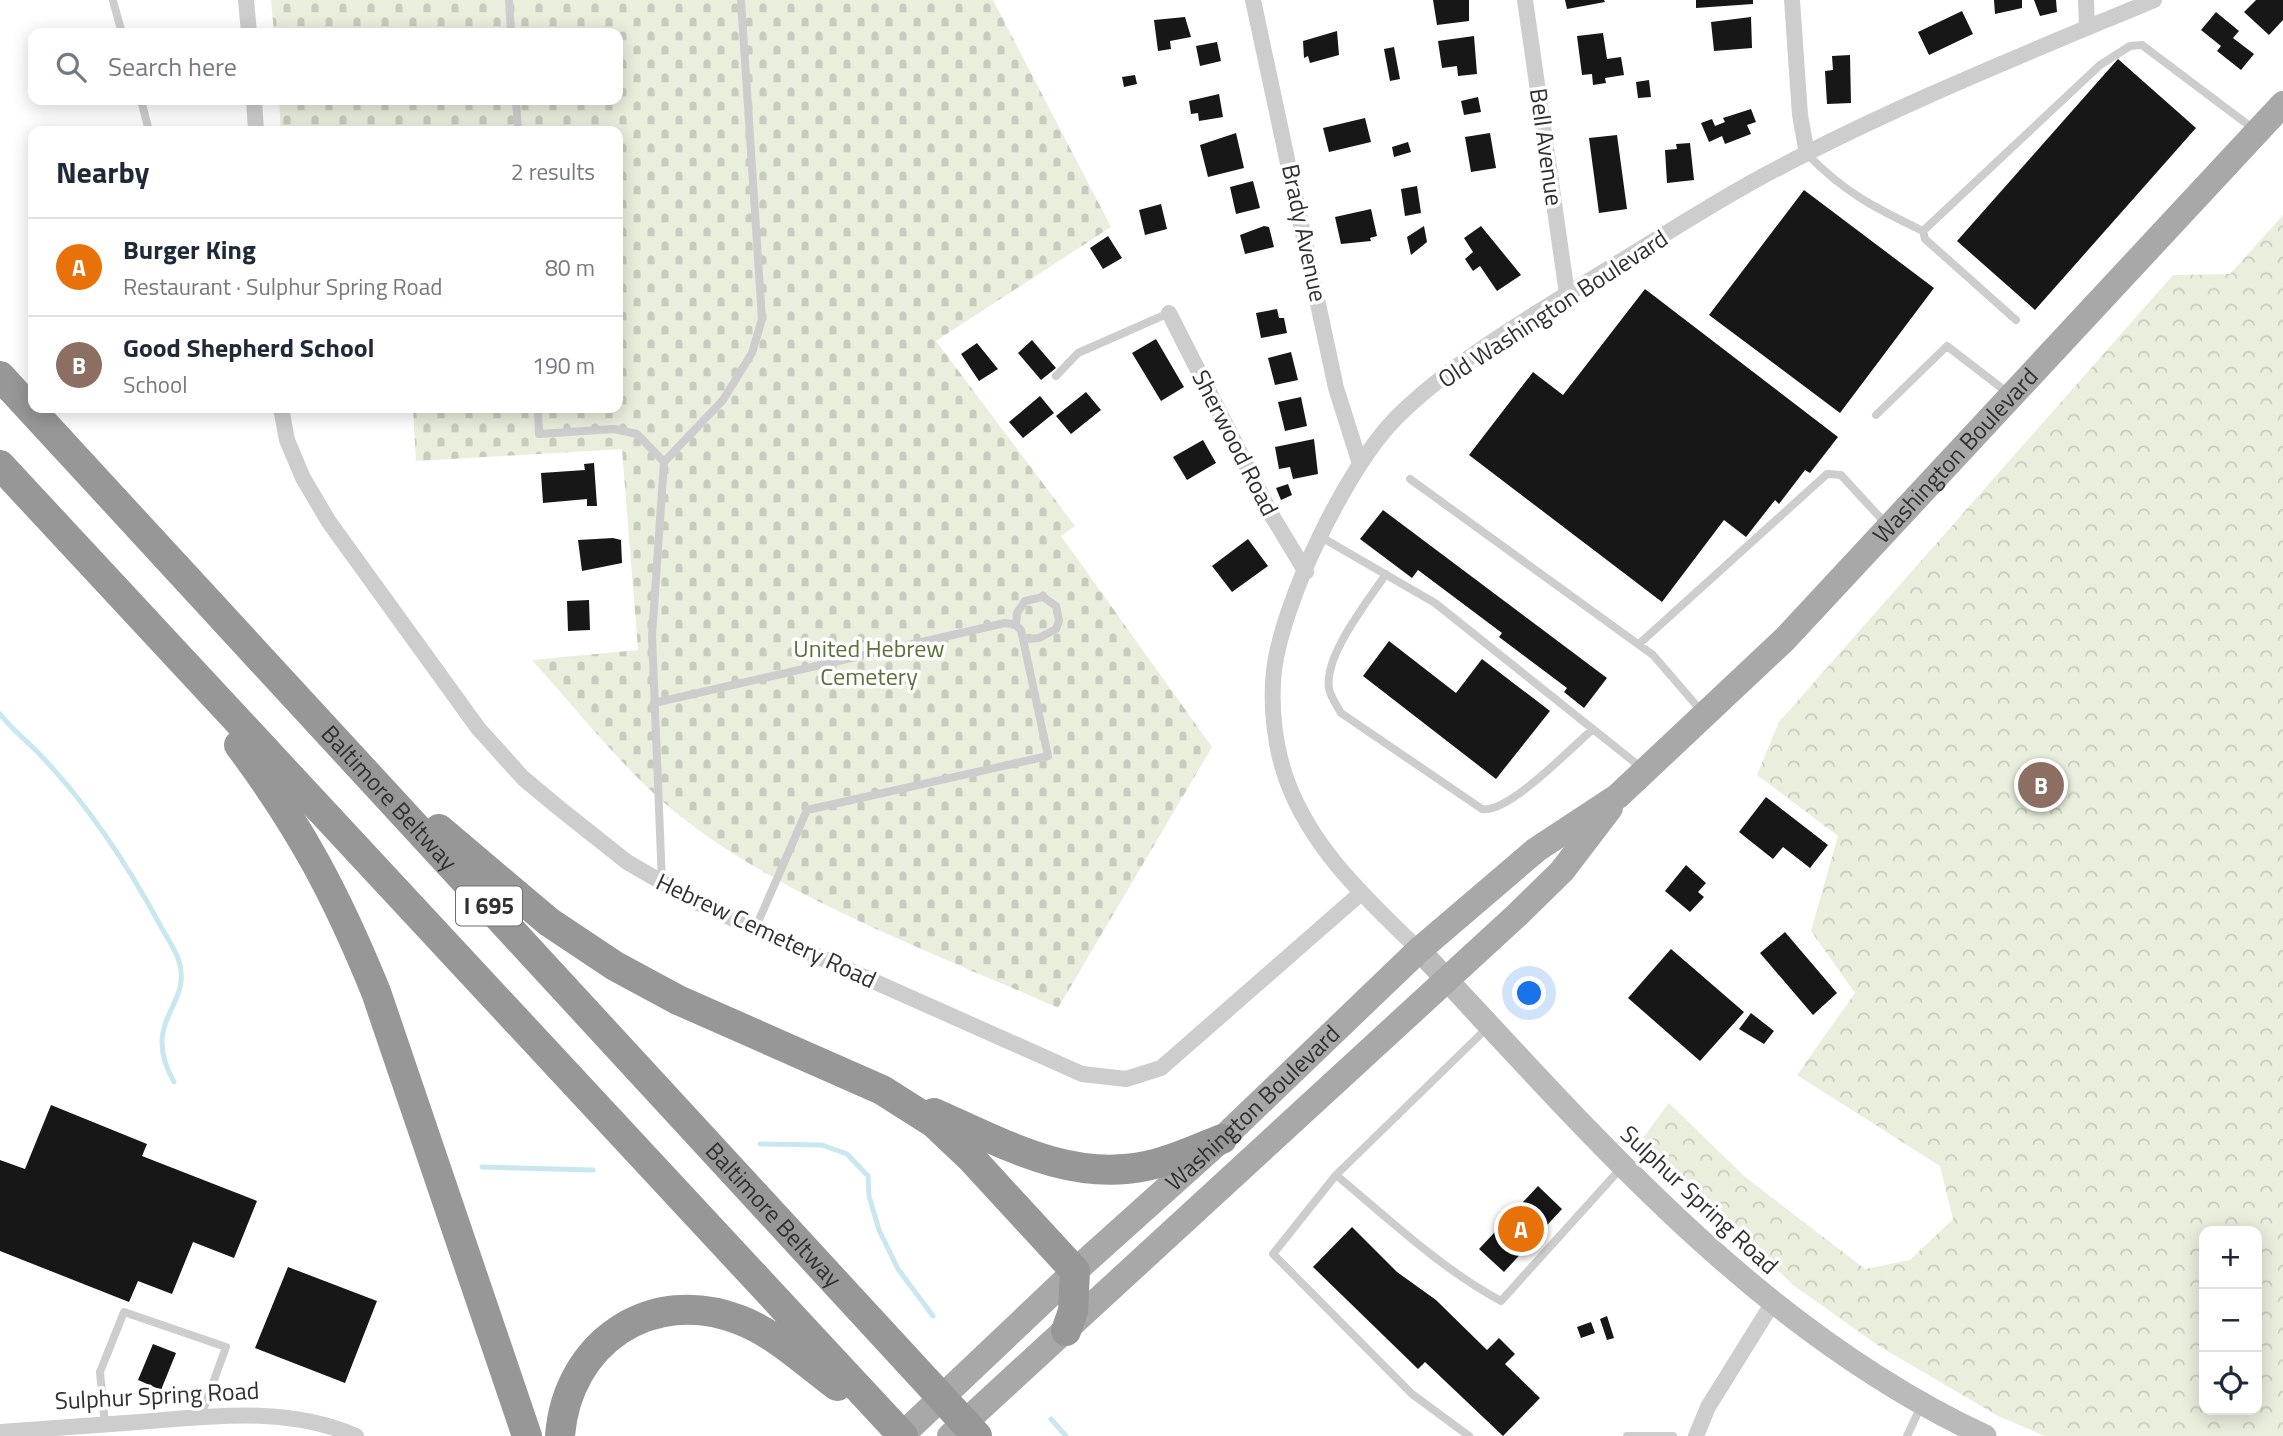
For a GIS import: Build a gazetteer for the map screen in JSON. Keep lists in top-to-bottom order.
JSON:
{
  "streets": {
    "highway": ["Baltimore Beltway", "I 695"],
    "main road": ["Washington Boulevard", "Sulphur Spring Road"],
    "street": [
      "Bell Avenue",
      "Brady Avenue",
      "Old Washington Boulevard",
      "Sherwood Road",
      "Hebrew Cemetery Road"
    ]
  },
  "crossings": [
    ["Bell Avenue", "Old Washington Boulevard"],
    ["Brady Avenue", "Old Washington Boulevard"],
    ["Old Washington Boulevard", "Sherwood Road"],
    ["Old Washington Boulevard", "Washington Boulevard"],
    ["Old Washington Boulevard", "Hebrew Cemetery Road"],
    ["Old Washington Boulevard", "Sulphur Spring Road"],
    ["Washington Boulevard", "I 695"],
    ["Washington Boulevard", "Sulphur Spring Road"]
  ],
  "parks": ["United Hebrew Cemetery"],
  "page": {
    "search": "Search here",
    "heading": ["Nearby", "2 results"],
    "list": [
      {
        "mark": "A",
        "name": "Burger King",
        "note": "Restaurant · Sulphur Spring Road",
        "value": "80 m"
      },
      {
        "mark": "B",
        "name": "Good Shepherd School",
        "note": "School",
        "value": "190 m"
      }
    ],
    "pins": ["B", "A"],
    "map_buttons": ["+", "−"]
  }
}
